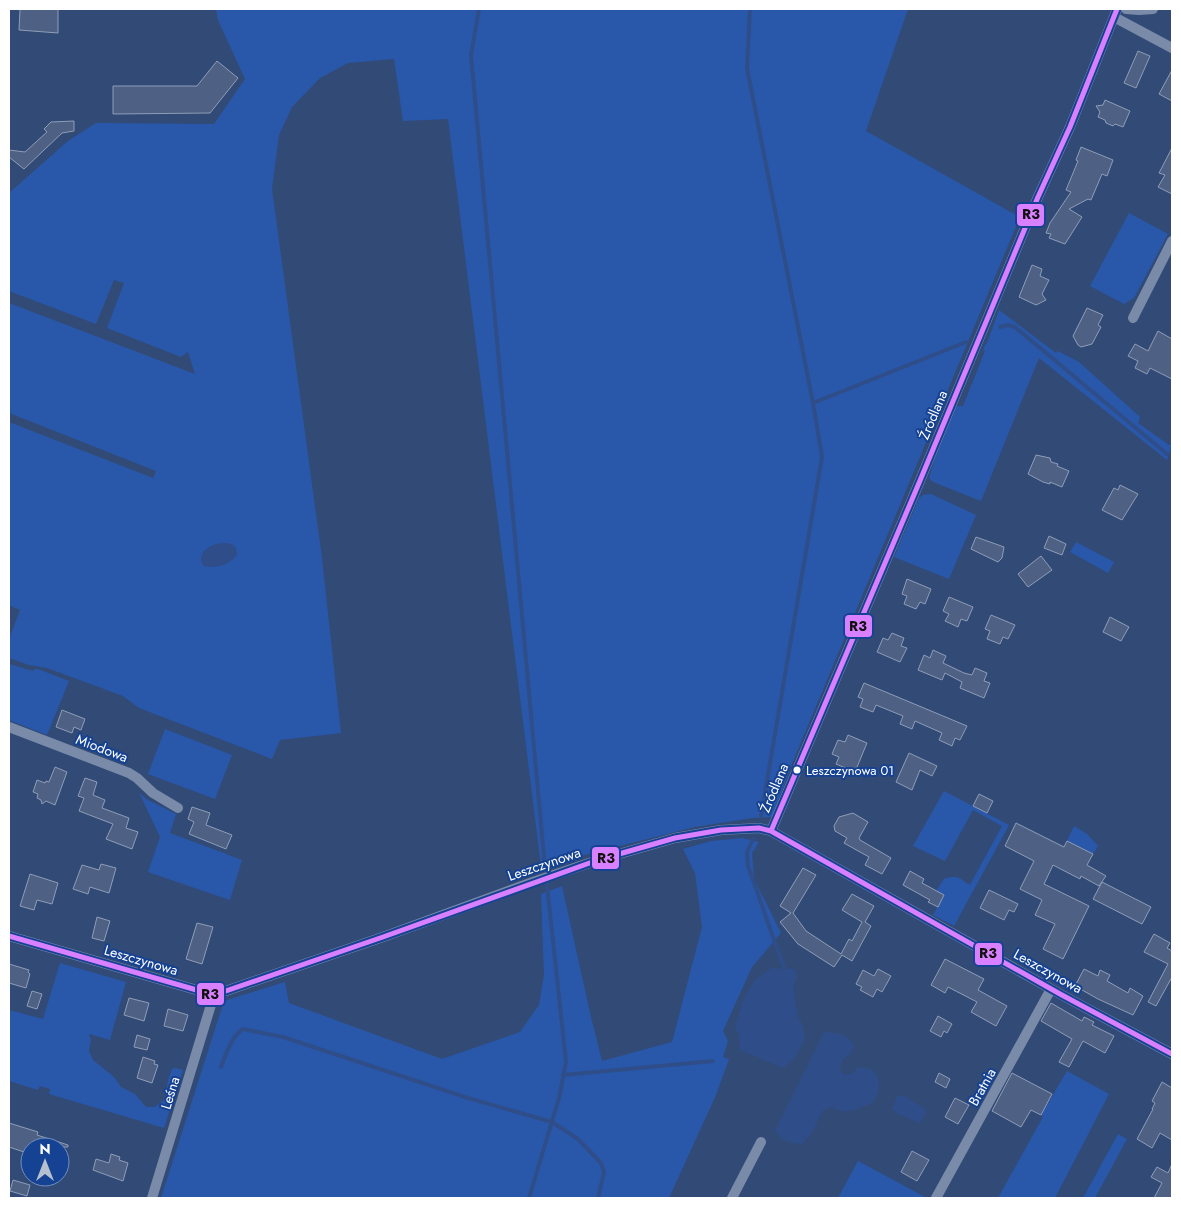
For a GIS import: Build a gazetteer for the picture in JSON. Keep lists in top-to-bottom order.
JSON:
{
  "streets": {
    "street": [
      "Źródlana",
      "Miodowa",
      "Leszczynowa",
      "Bratnia",
      "Leśna"
    ]
  },
  "crossings": [
    ["Źródlana", "Leszczynowa"],
    ["Leszczynowa", "Bratnia"],
    ["Leszczynowa", "Leśna"]
  ],
  "places": ["Leszczynowa 01"],
  "lines": ["transit line R3"],
  "north": "top"
}
